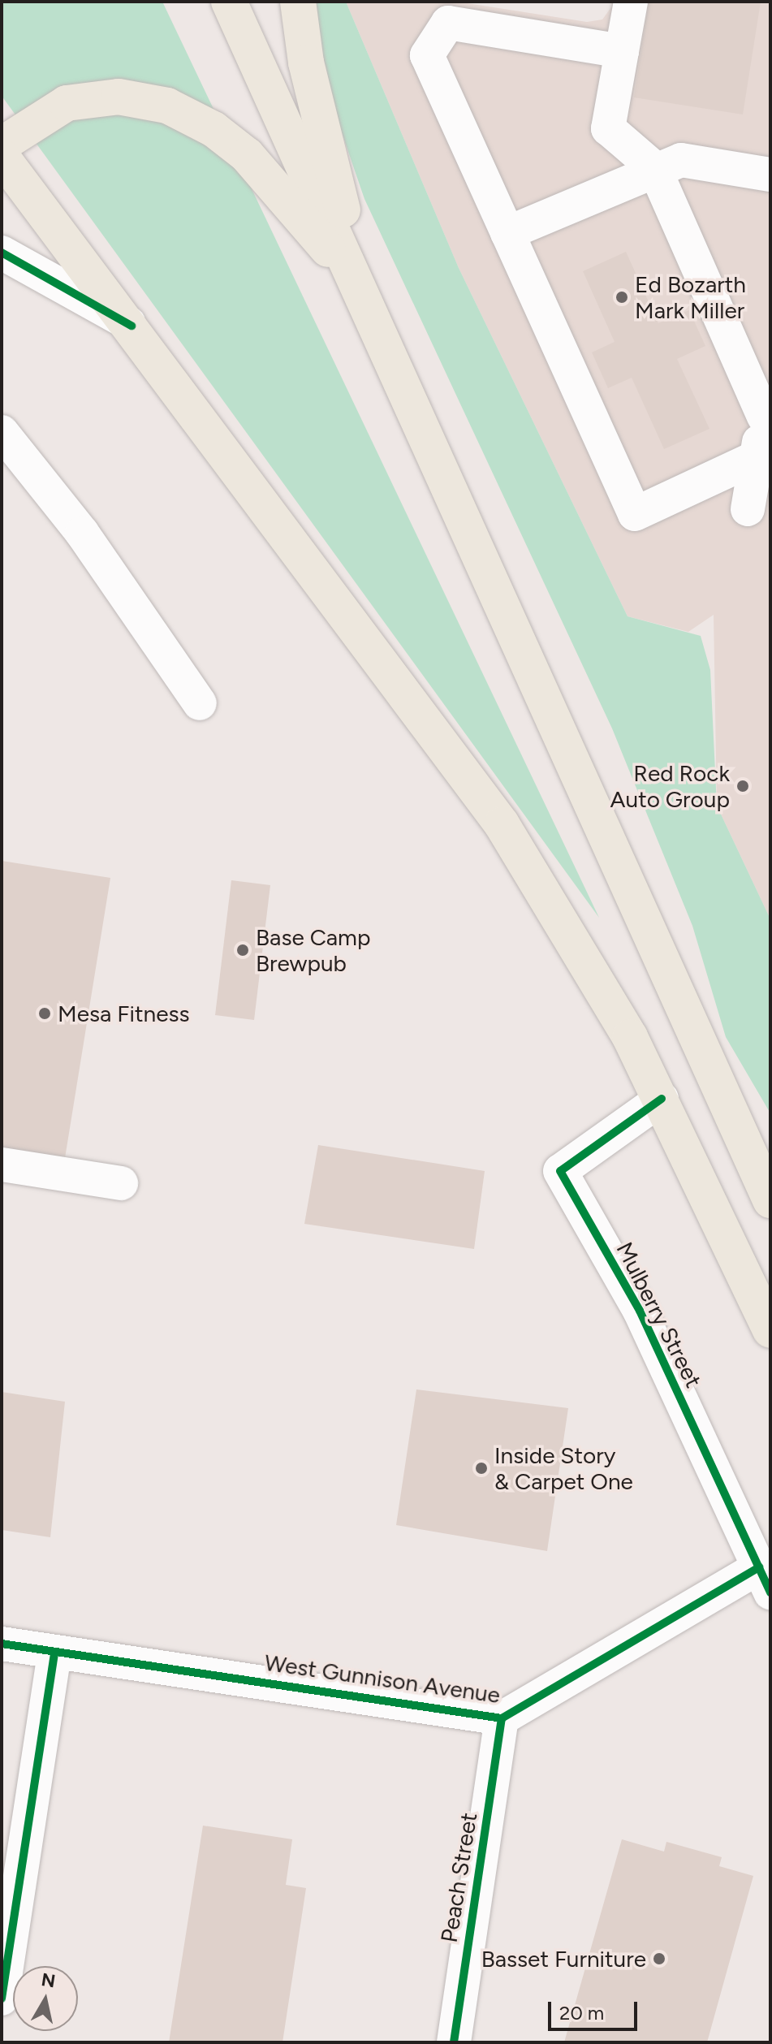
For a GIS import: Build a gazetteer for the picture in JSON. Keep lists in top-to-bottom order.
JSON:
{
  "streets": {
    "street": ["Mulberry Street", "West Gunnison Avenue", "Peach Street"]
  },
  "crossings": [
    ["Mulberry Street", "West Gunnison Avenue"],
    ["West Gunnison Avenue", "Peach Street"]
  ],
  "places": [
    "Ed Bozarth Mark Miller",
    "Red Rock Auto Group",
    "Base Camp Brewpub",
    "Mesa Fitness",
    "Inside Story & Carpet One",
    "Basset Furniture"
  ],
  "scale_bar": "20 m",
  "north": "top"
}
